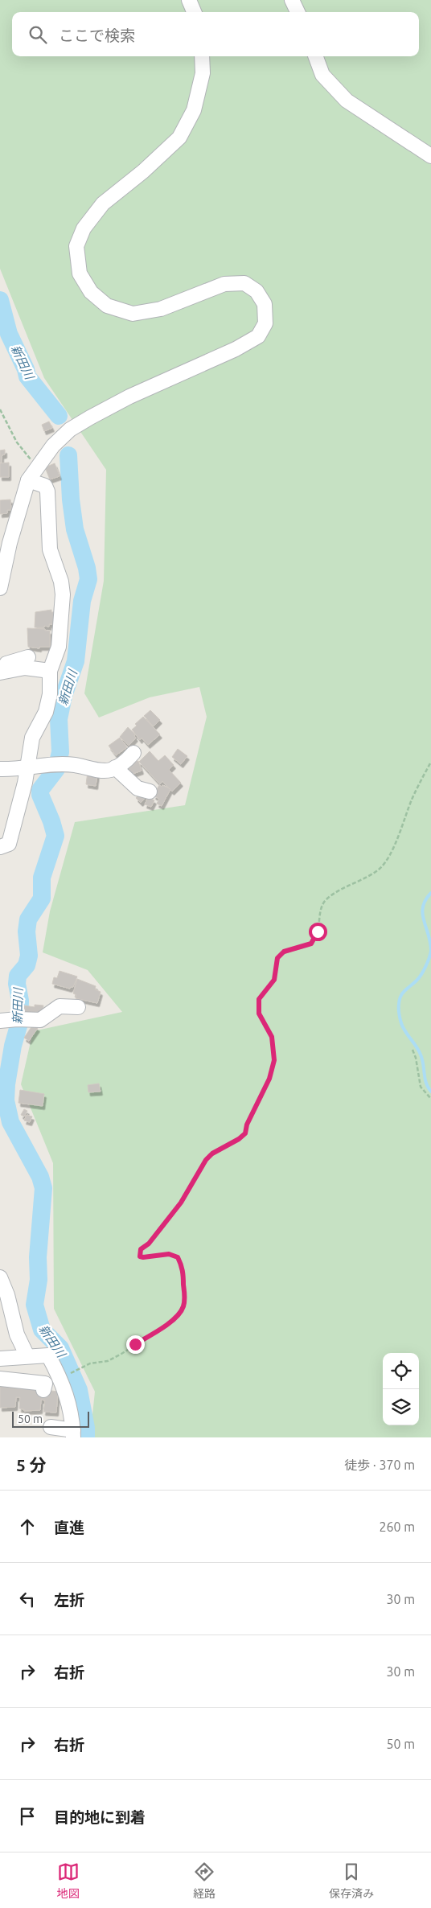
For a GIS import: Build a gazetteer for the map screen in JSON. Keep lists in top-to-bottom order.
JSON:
{
  "water": ["新田川"],
  "scale_bar": "50 m",
  "page": {
    "search": "ここで検索",
    "scale": "50 m",
    "heading": ["5 分", "徒歩 · 370 m"],
    "list": [
      ["直進", "260 m"],
      ["左折", "30 m"],
      ["右折", "30 m"],
      ["右折", "50 m"],
      "目的地に到着"
    ],
    "nav": ["地図", "経路", "保存済み"]
  }
}
